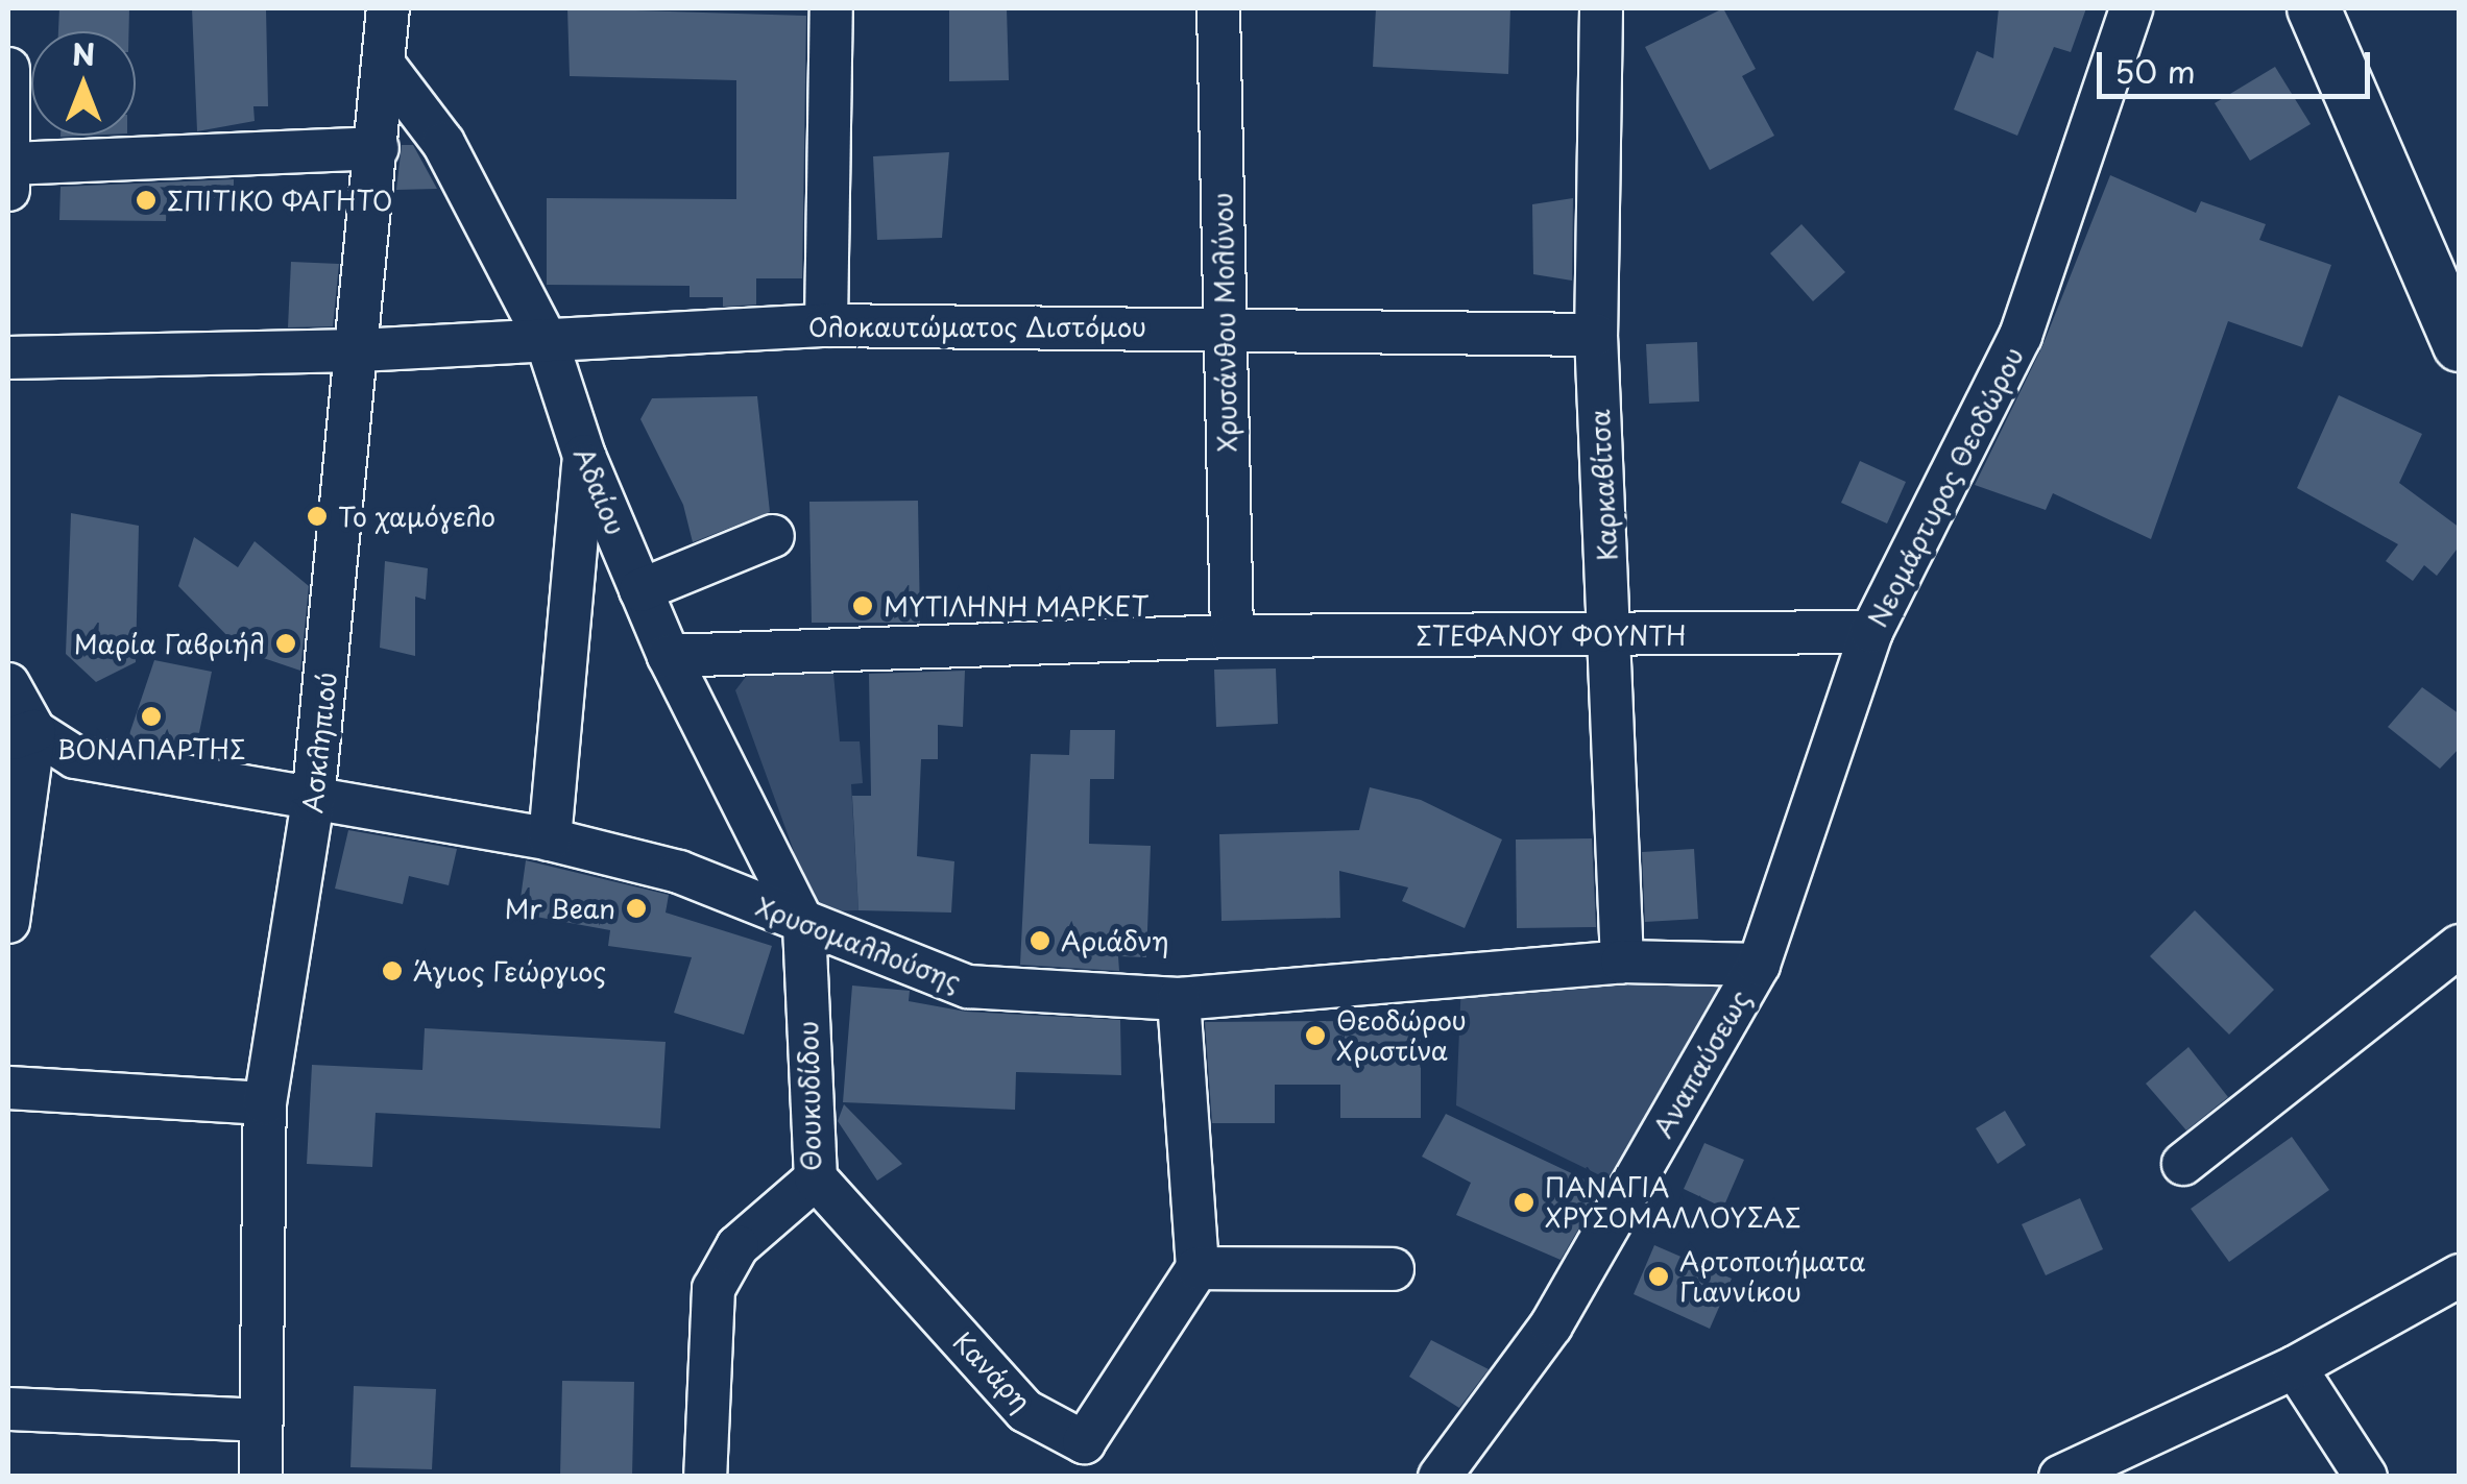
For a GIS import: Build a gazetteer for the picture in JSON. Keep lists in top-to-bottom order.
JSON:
{
  "streets": {
    "street": [
      "Χρυσάνθου Μολύνου",
      "Ολοκαυτώματος Διστόμου",
      "Καρκαβίτσα",
      "Νεομάρτυρος Θεοδώρου",
      "Αδαίου",
      "ΣΤΕΦΑΝΟΥ ΦΟΥΝΤΗ",
      "Ασκληπιού",
      "Χρυσομαλλούσης",
      "Αναπαύσεως",
      "Θουκυδίδου",
      "Κανάρη"
    ]
  },
  "crossings": [
    ["Χρυσάνθου Μολύνου", "Ολοκαυτώματος Διστόμου"],
    ["Χρυσάνθου Μολύνου", "ΣΤΕΦΑΝΟΥ ΦΟΥΝΤΗ"],
    ["Ολοκαυτώματος Διστόμου", "Καρκαβίτσα"],
    ["Ολοκαυτώματος Διστόμου", "Αδαίου"],
    ["Ολοκαυτώματος Διστόμου", "Ασκληπιού"],
    ["Καρκαβίτσα", "ΣΤΕΦΑΝΟΥ ΦΟΥΝΤΗ"],
    ["Καρκαβίτσα", "Χρυσομαλλούσης"],
    ["Νεομάρτυρος Θεοδώρου", "ΣΤΕΦΑΝΟΥ ΦΟΥΝΤΗ"],
    ["Νεομάρτυρος Θεοδώρου", "Χρυσομαλλούσης"],
    ["Νεομάρτυρος Θεοδώρου", "Αναπαύσεως"],
    ["Αδαίου", "ΣΤΕΦΑΝΟΥ ΦΟΥΝΤΗ"],
    ["Αδαίου", "Ασκληπιού"],
    ["Αδαίου", "Χρυσομαλλούσης"],
    ["Αδαίου", "Θουκυδίδου"],
    ["Ασκληπιού", "Χρυσομαλλούσης"],
    ["Χρυσομαλλούσης", "Αναπαύσεως"],
    ["Χρυσομαλλούσης", "Θουκυδίδου"],
    ["Θουκυδίδου", "Κανάρη"]
  ],
  "places": [
    "ΣΠΙΤΙΚΟ ΦΑΓΗΤΟ",
    "Το χαμόγελο",
    "ΜΥΤΙΛΗΝΗ ΜΑΡΚΕΤ",
    "Μαρία Γαβριήλ",
    "ΒΟΝΑΠΑΡΤΗΣ",
    "Mr Bean",
    "Αριάδνη",
    "Άγιος Γεώργιος",
    "Θεοδώρου Χριστίνα",
    "ΠΑΝΑΓΙΑ ΧΡΥΣΟΜΑΛΛΟΥΣΑΣ",
    "Αρτοποιήματα Γιαννίκου"
  ],
  "scale_bar": "50 m",
  "north": "top"
}
